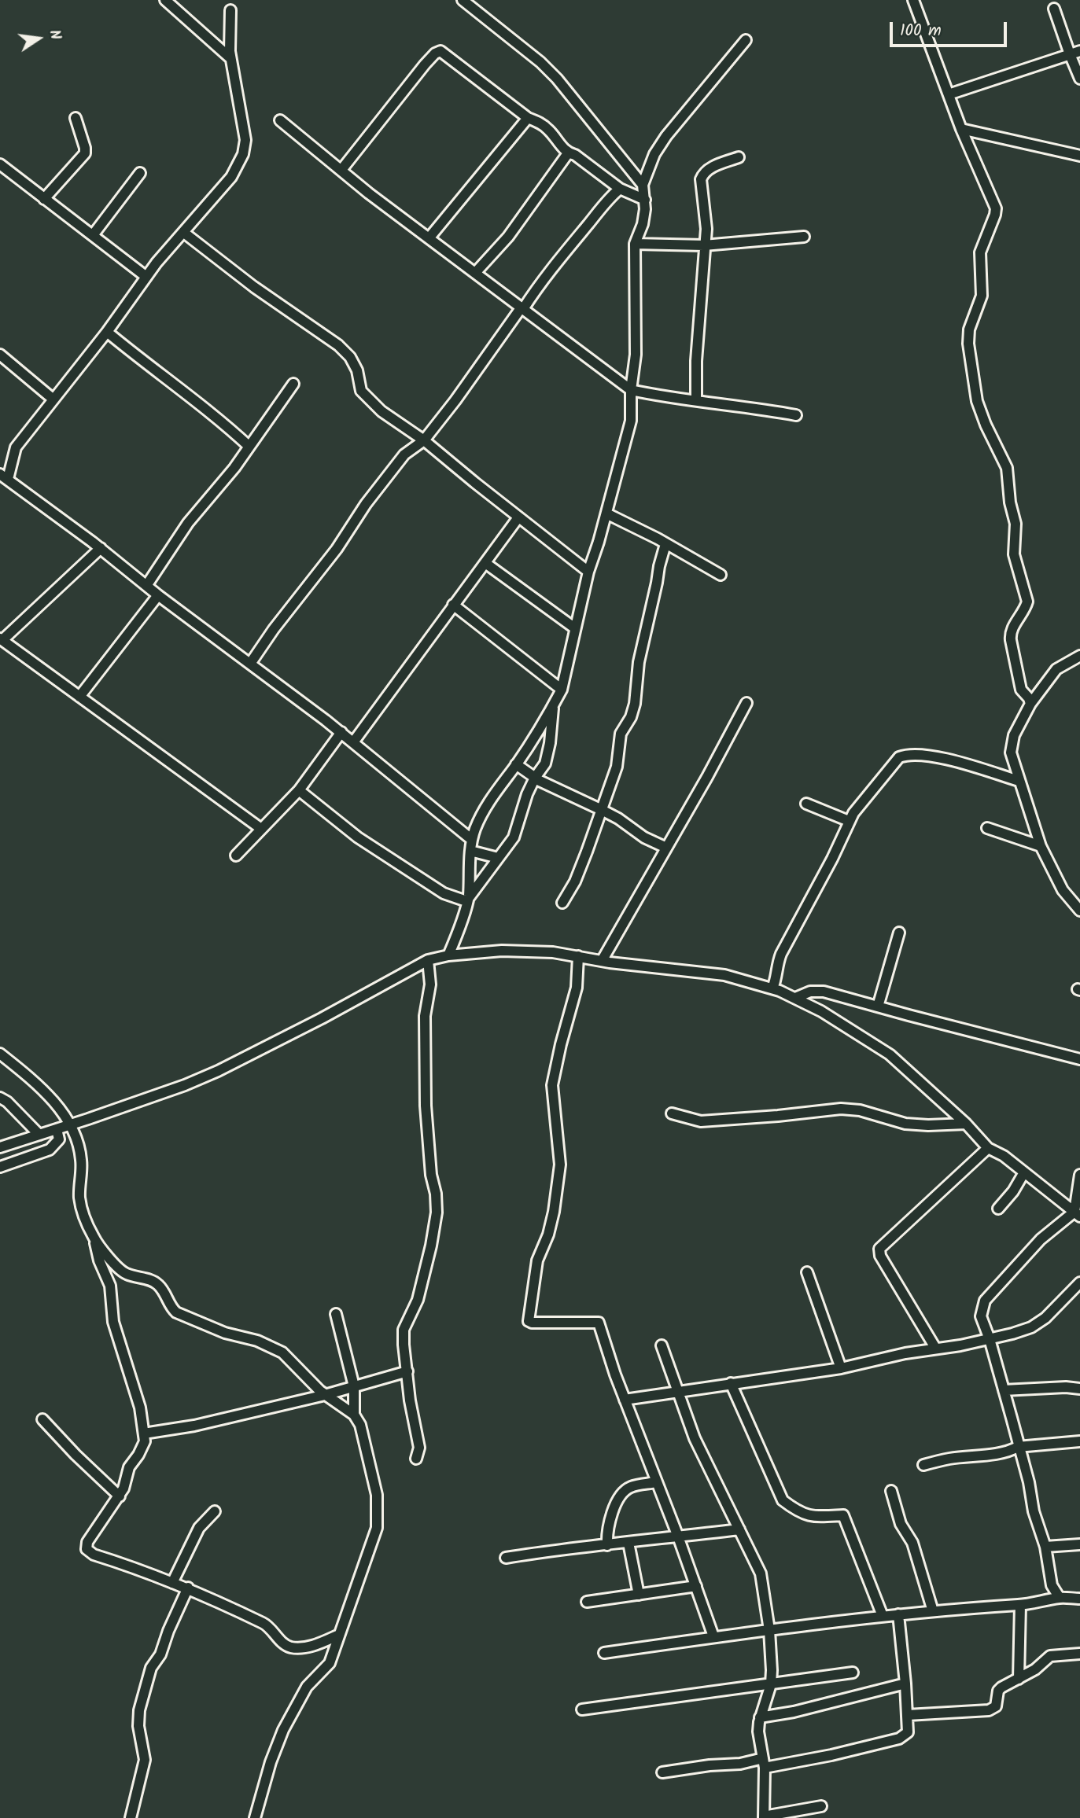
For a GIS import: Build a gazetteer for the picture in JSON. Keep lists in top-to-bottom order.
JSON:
{
  "scale_bar": "100 m",
  "north": "right"
}
